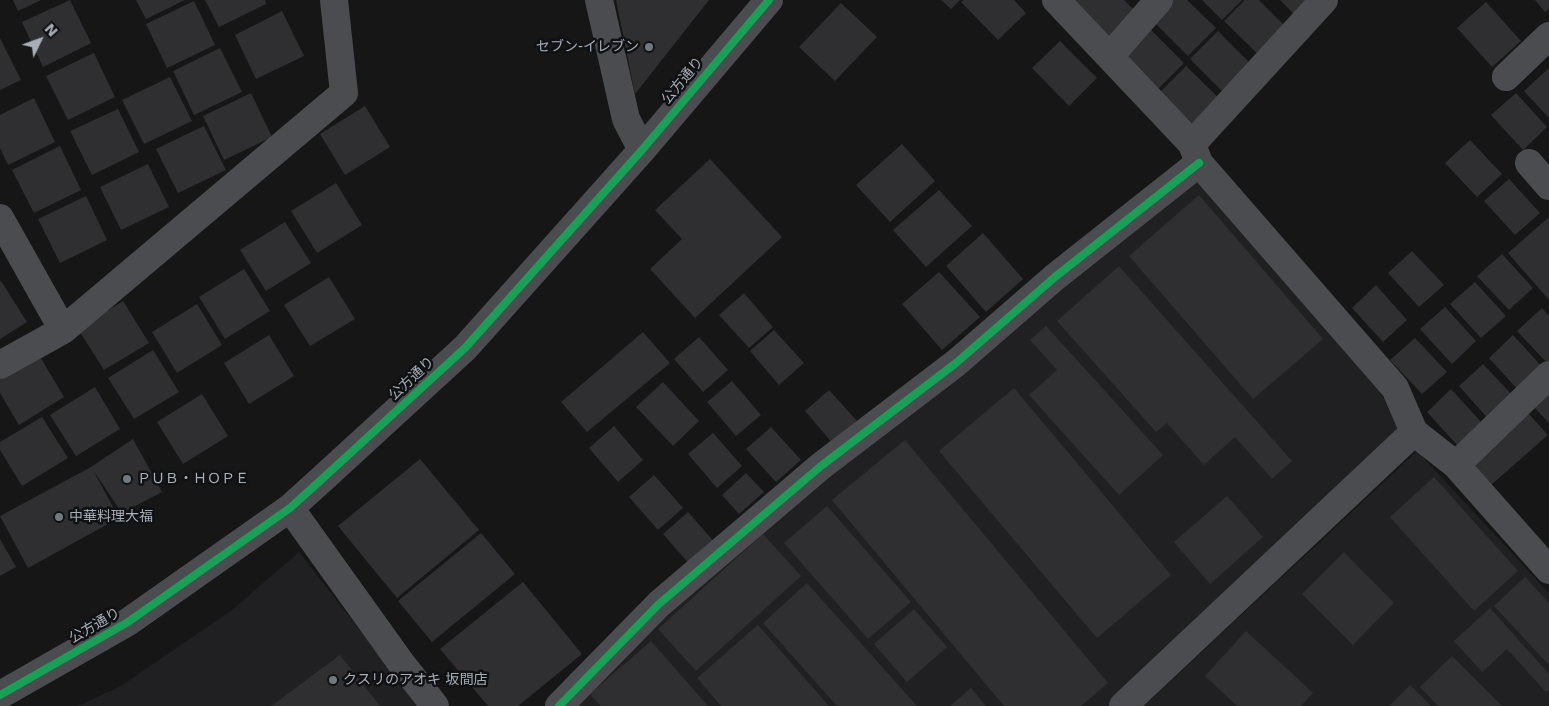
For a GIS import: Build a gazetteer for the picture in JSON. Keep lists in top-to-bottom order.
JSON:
{
  "streets": {
    "street": ["公方通り"]
  },
  "places": [
    "セブン-イレブン",
    "ＰＵＢ・ＨＯＰＥ",
    "中華料理大福",
    "クスリのアオキ 坂間店"
  ],
  "north": "top right"
}
